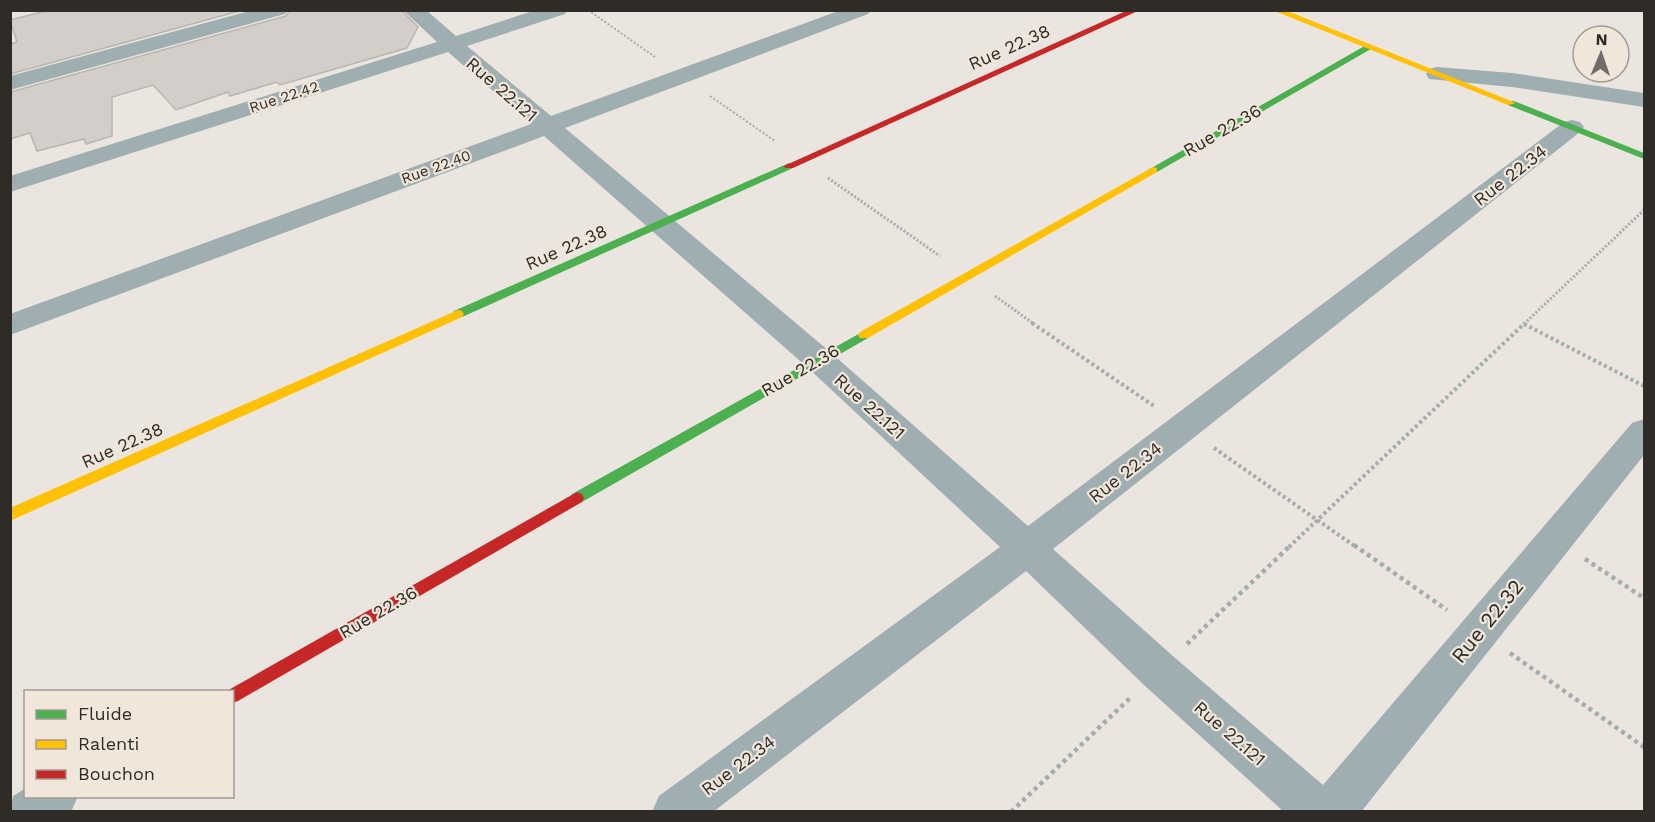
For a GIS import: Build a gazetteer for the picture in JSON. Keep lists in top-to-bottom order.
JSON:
{
  "streets": {
    "street": [
      "Rue 22.38",
      "Rue 22.121",
      "Rue 22.42",
      "Rue 22.36",
      "Rue 22.40",
      "Rue 22.34",
      "Rue 22.32"
    ]
  },
  "crossings": [
    ["Rue 22.38", "Rue 22.121"],
    ["Rue 22.121", "Rue 22.42"],
    ["Rue 22.121", "Rue 22.36"],
    ["Rue 22.121", "Rue 22.40"],
    ["Rue 22.121", "Rue 22.34"]
  ],
  "legend": ["Fluide", "Ralenti", "Bouchon"],
  "north": "top"
}
